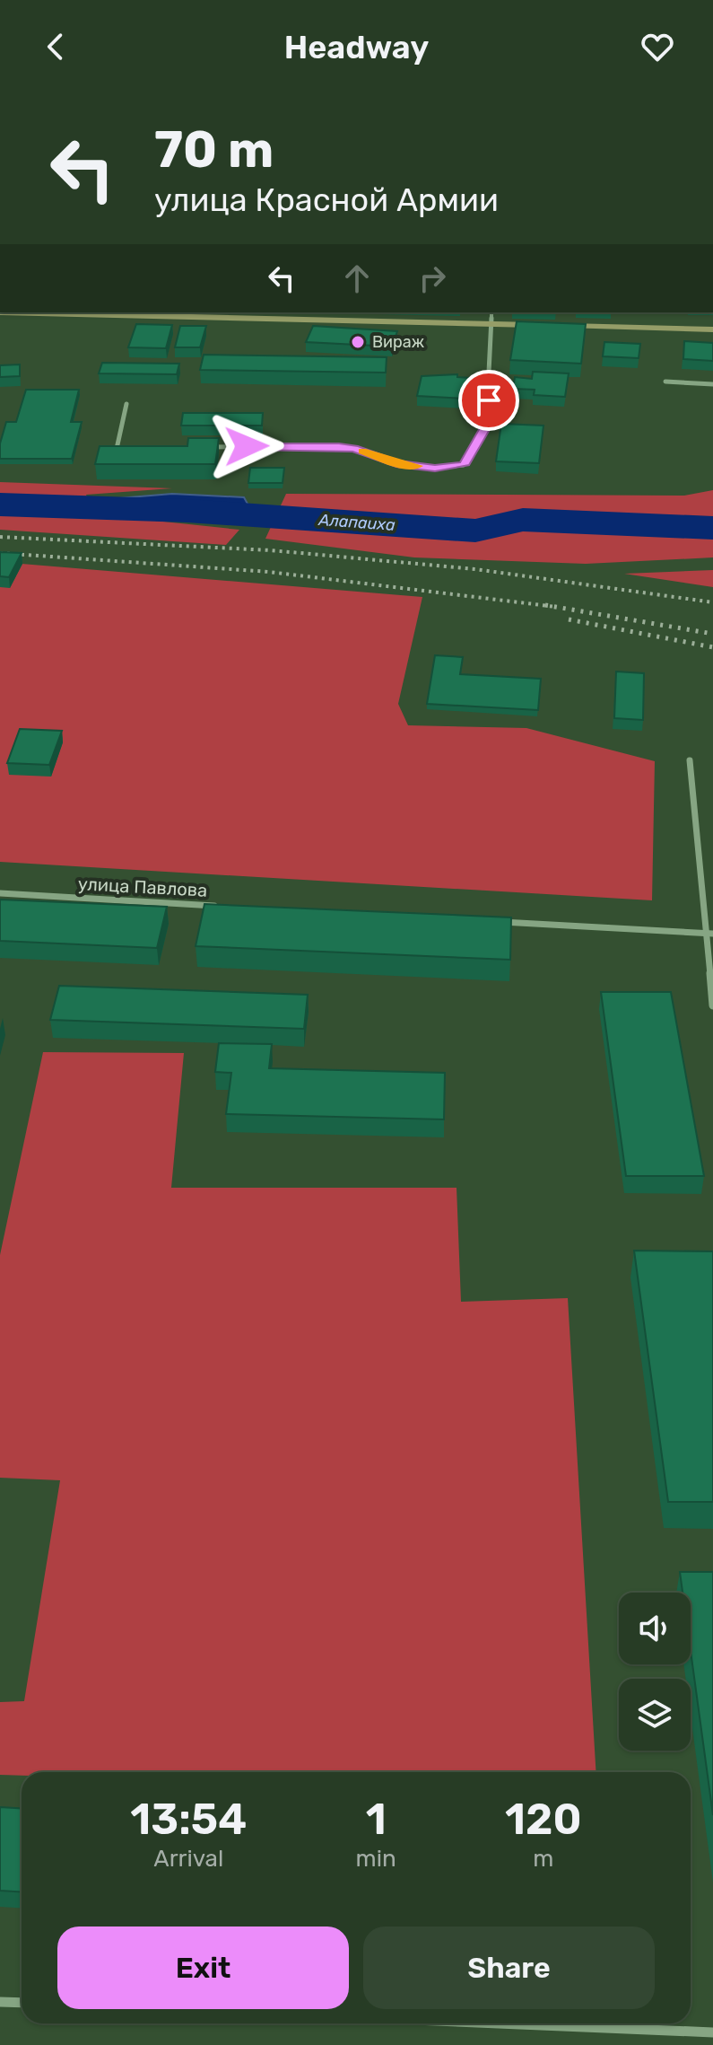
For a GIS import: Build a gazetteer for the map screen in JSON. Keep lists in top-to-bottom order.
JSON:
{
  "streets": {
    "street": ["улица Павлова"]
  },
  "water": ["Алапаиха"],
  "places": ["Вираж"],
  "page": {
    "header": "Headway",
    "turn": ["70 m", "улица Красной Армии"],
    "eta": [
      "13:54",
      "Arrival",
      "1",
      "min",
      "120",
      "m"
    ],
    "buttons": ["Exit", "Share"]
  }
}
